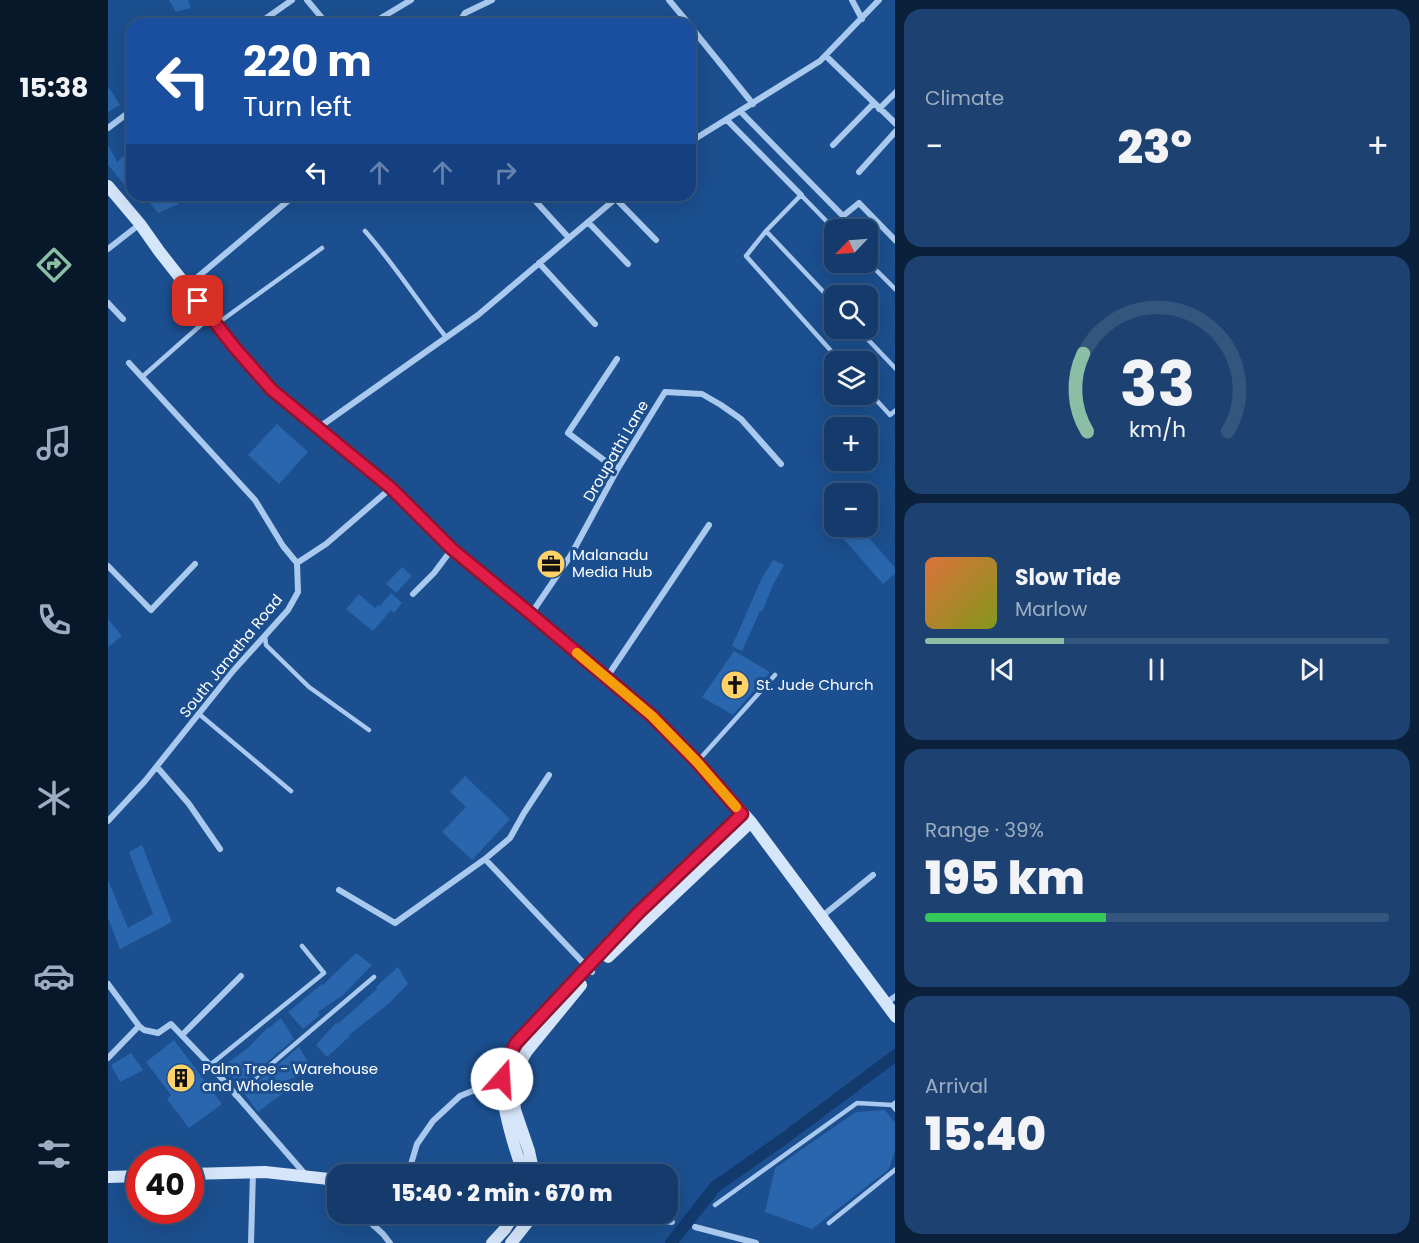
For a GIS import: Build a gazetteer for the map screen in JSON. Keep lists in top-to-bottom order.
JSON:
{
  "streets": {
    "street": ["Droupathi Lane", "South Janatha Road"]
  },
  "places": {
    "office": ["Malanadu Media Hub"],
    "church": ["St. Jude Church"],
    "building": ["Palm Tree - Warehouse and Wholesale"]
  },
  "north": "bottom left",
  "page": {
    "tabs": "15:38",
    "tile": [
      "Climate",
      ["Range · 39%", "195 km"],
      ["Arrival", "15:40"]
    ],
    "turn": ["220 m", "Turn left"],
    "heat": ["−", "23°", "+"],
    "map_buttons": ["+", "−"],
    "song": ["Slow Tide", "Marlow"],
    "limit": "40",
    "trip": "15:40 · 2 min · 670 m",
    "gauge": ["33", "km/h"]
  }
}
